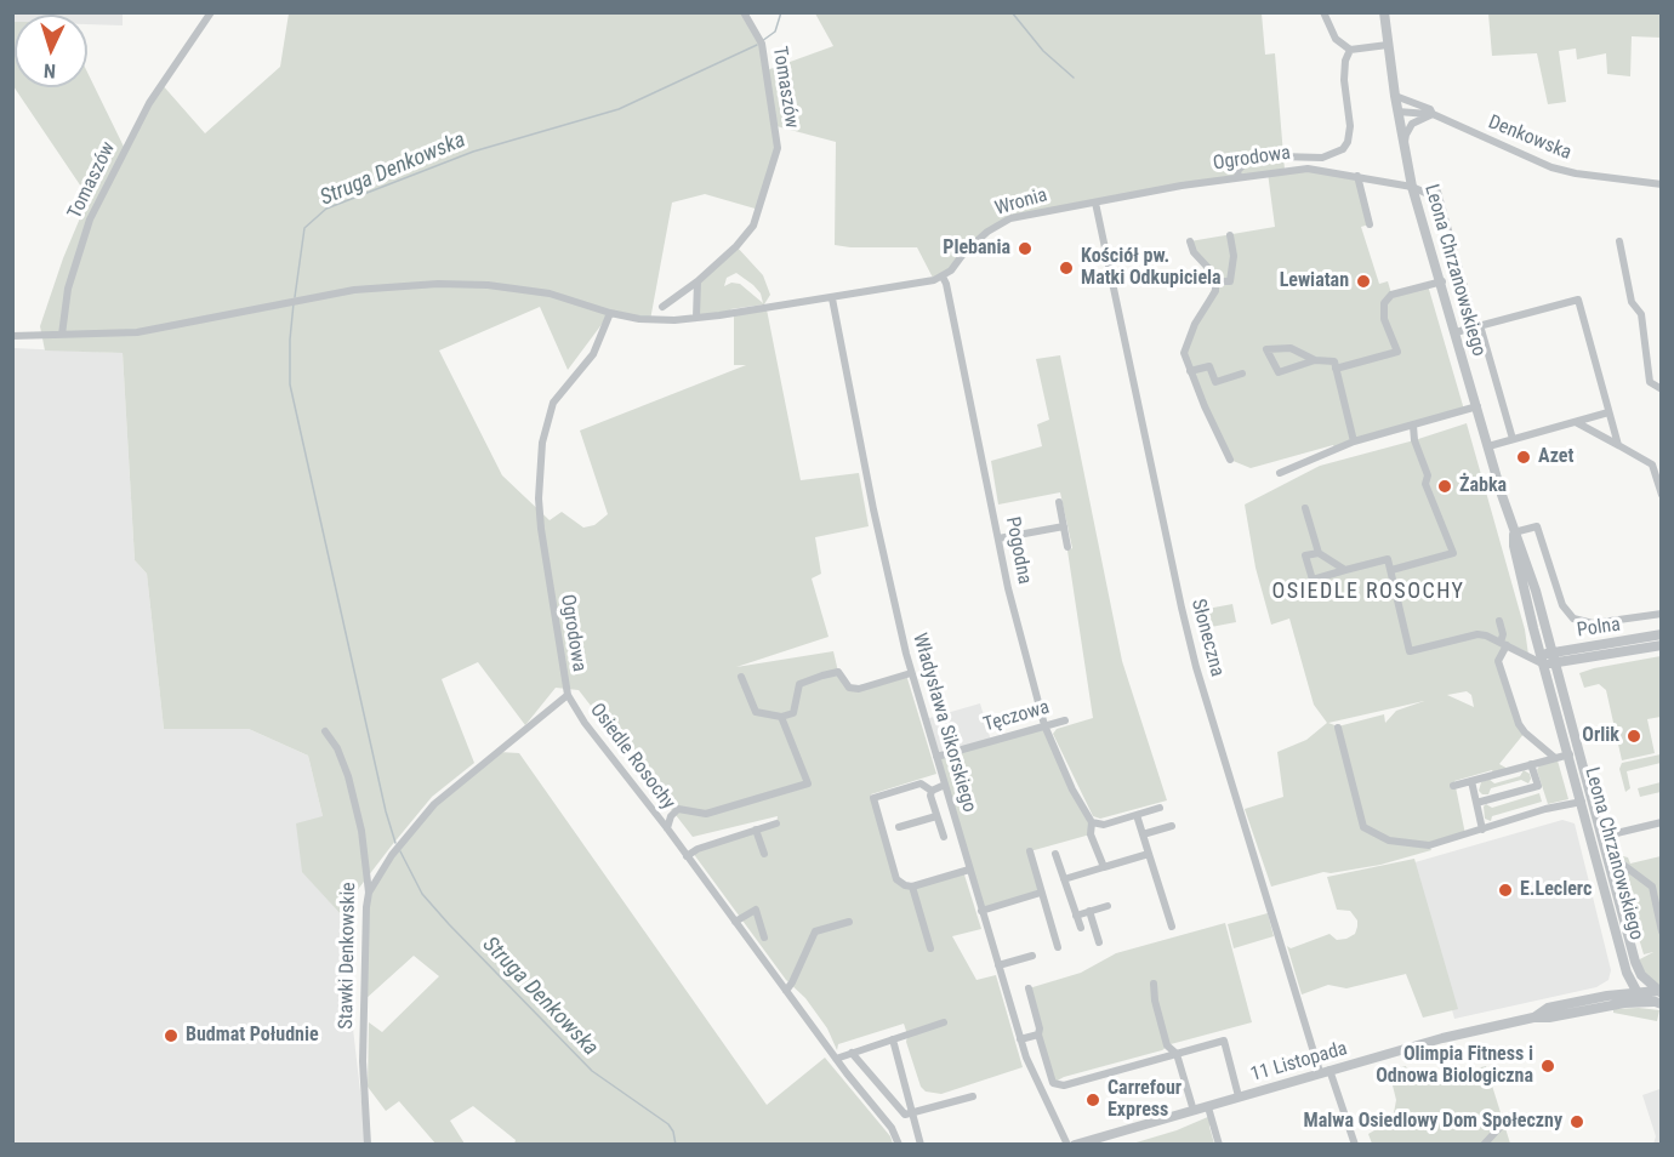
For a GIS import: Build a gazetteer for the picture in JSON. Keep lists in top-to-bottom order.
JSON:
{
  "streets": {
    "street": [
      "Tomaszów",
      "Denkowska",
      "Ogrodowa",
      "Wronia",
      "Leona Chrzanowskiego",
      "Pogodna",
      "Polna",
      "Słoneczna",
      "Tęczowa",
      "Władysława Sikorskiego",
      "Osiedle Rosochy",
      "Stawki Denkowskie",
      "11 Listopada"
    ]
  },
  "crossings": [
    ["Denkowska", "Leona Chrzanowskiego"],
    ["Ogrodowa", "Wronia"],
    ["Ogrodowa", "Leona Chrzanowskiego"],
    ["Ogrodowa", "Słoneczna"],
    ["Ogrodowa", "Osiedle Rosochy"],
    ["Ogrodowa", "Stawki Denkowskie"],
    ["Wronia", "Pogodna"],
    ["Wronia", "Słoneczna"],
    ["Wronia", "Władysława Sikorskiego"],
    ["Leona Chrzanowskiego", "Polna"],
    ["Leona Chrzanowskiego", "11 Listopada"],
    ["Pogodna", "Tęczowa"],
    ["Słoneczna", "11 Listopada"],
    ["Tęczowa", "Władysława Sikorskiego"]
  ],
  "districts": ["OSIEDLE ROSOCHY"],
  "water": ["Struga Denkowska"],
  "places": [
    "Plebania",
    "Kościół pw. Matki Odkupiciela",
    "Lewiatan",
    "Azet",
    "Żabka",
    "Orlik",
    "E.Leclerc",
    "Budmat Południe",
    "Olimpia Fitness i Odnowa Biologiczna",
    "Carrefour Express",
    "Malwa Osiedlowy Dom Społeczny"
  ],
  "north": "bottom"
}
